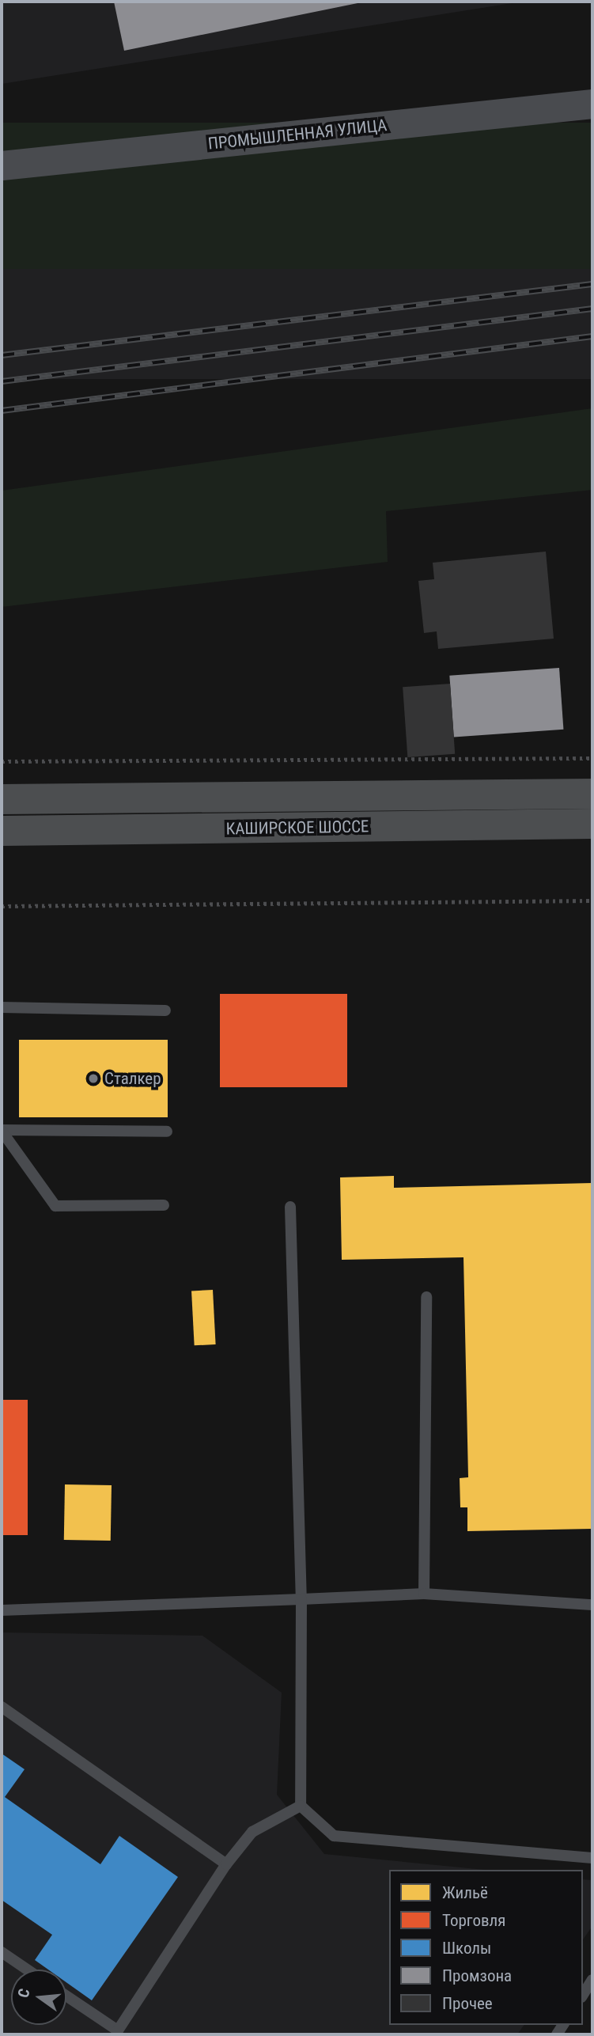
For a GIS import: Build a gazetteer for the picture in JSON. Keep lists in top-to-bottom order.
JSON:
{
  "streets": {
    "main road": ["КАШИРСКОЕ ШОССЕ"],
    "street": ["ПРОМЫШЛЕННАЯ УЛИЦА"]
  },
  "places": ["Сталкер"],
  "legend": [
    "Жильё",
    "Торговля",
    "Школы",
    "Промзона",
    "Прочее"
  ],
  "north": "left"
}
